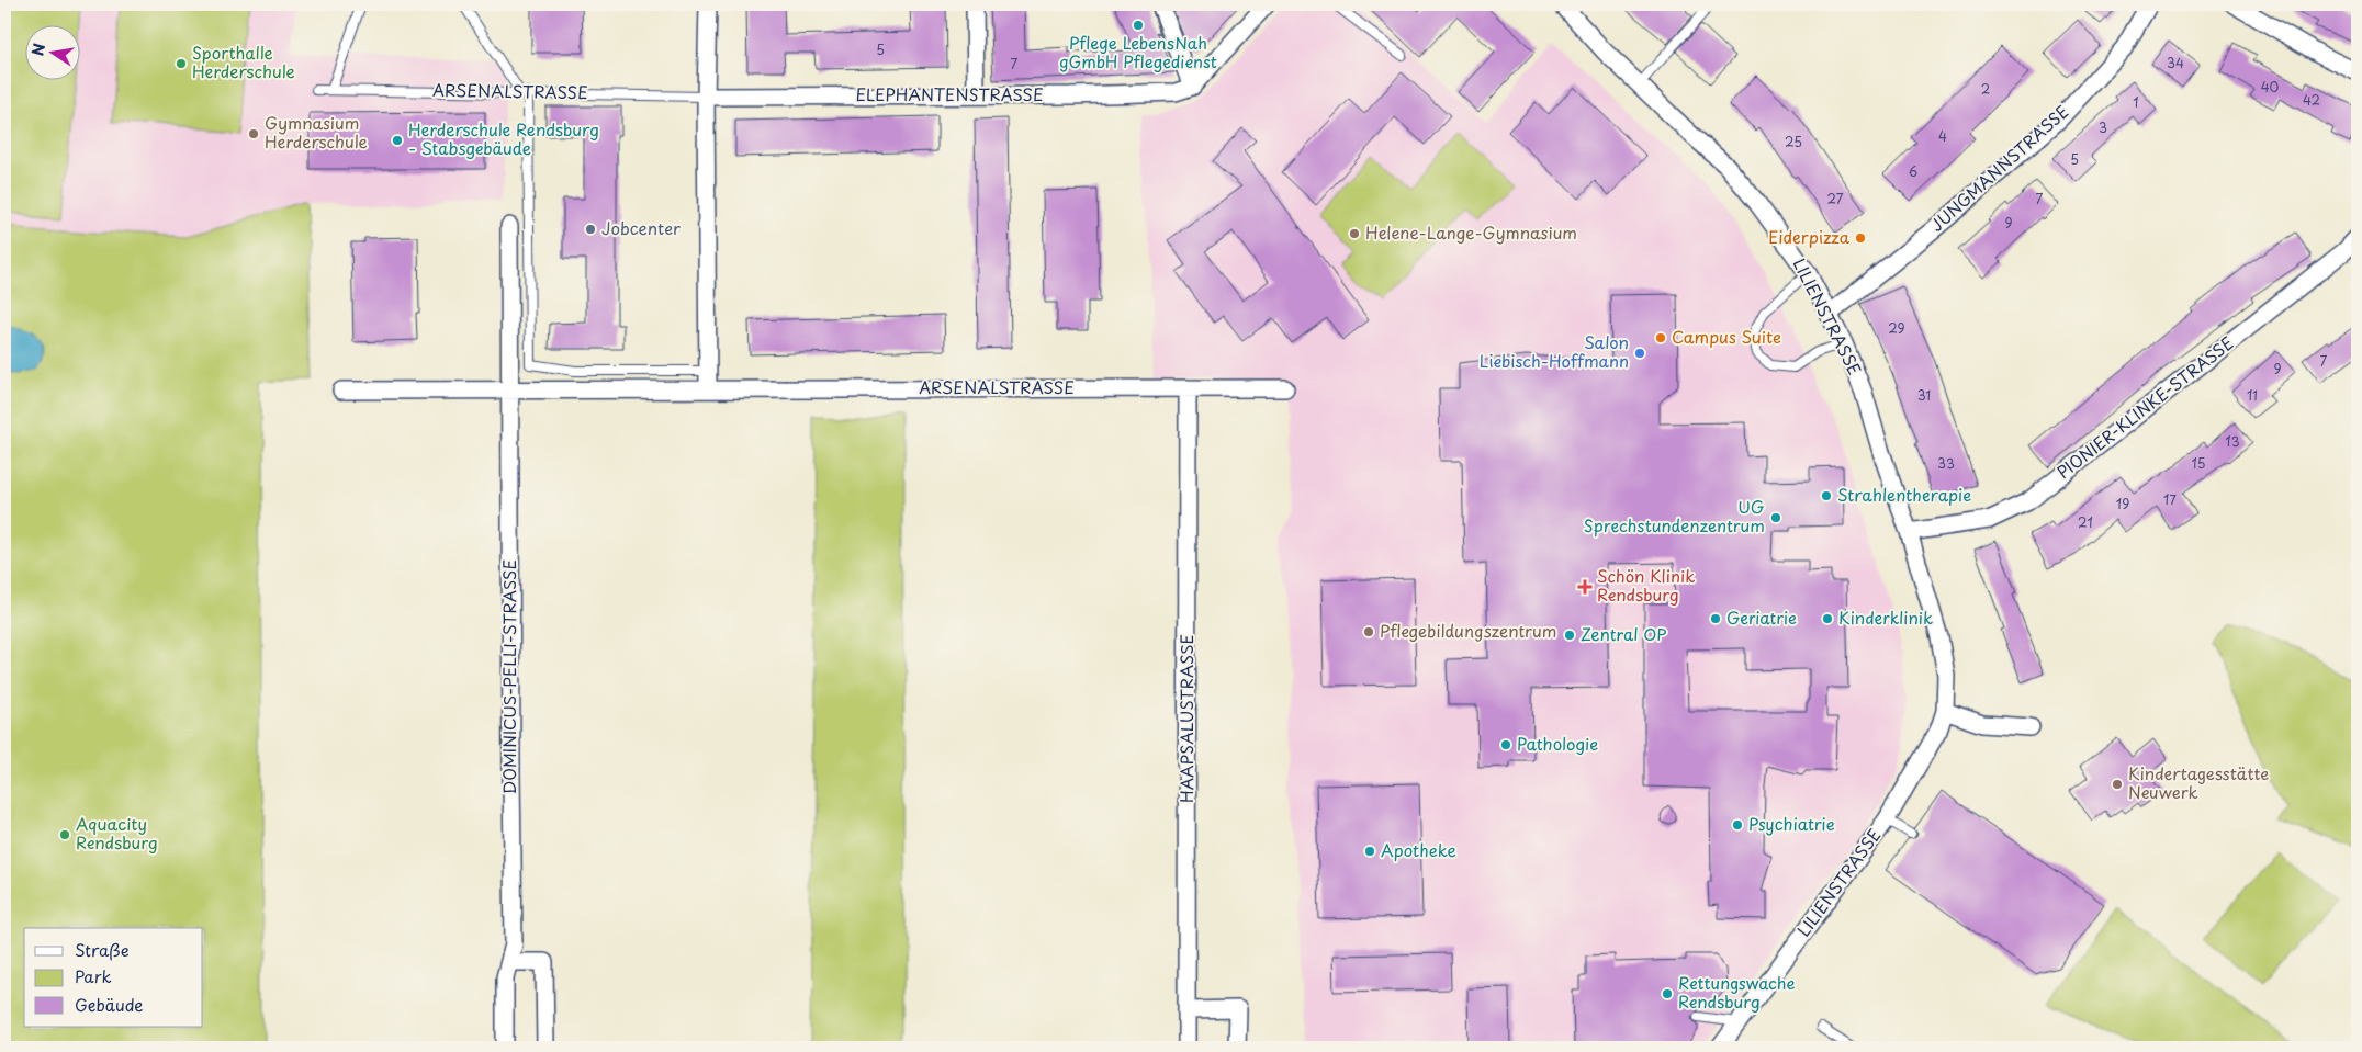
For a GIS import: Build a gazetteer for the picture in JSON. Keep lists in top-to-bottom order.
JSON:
{
  "streets": {
    "street": [
      "ARSENALSTRASSE",
      "ELEPHANTENSTRASSE",
      "JUNGMANNSTRASSE",
      "LILIENSTRASSE",
      "PIONIER-KLINKE-STRASSE",
      "DOMINICUS-PELLI-STRASSE",
      "HAAPSALUSTRASSE"
    ]
  },
  "crossings": [
    ["ARSENALSTRASSE", "ELEPHANTENSTRASSE"],
    ["ARSENALSTRASSE", "DOMINICUS-PELLI-STRASSE"],
    ["ARSENALSTRASSE", "HAAPSALUSTRASSE"],
    ["JUNGMANNSTRASSE", "LILIENSTRASSE"],
    ["LILIENSTRASSE", "PIONIER-KLINKE-STRASSE"]
  ],
  "places": {
    "other": [
      "Pflege LebensNah gGmbH Pflegedienst",
      "Sporthalle Herderschule",
      "Gymnasium Herderschule",
      "Herderschule Rendsburg - Stabsgebäude",
      "Jobcenter",
      "Helene-Lange-Gymnasium",
      "Eiderpizza",
      "Campus Suite",
      "Salon Liebisch-Hoffmann",
      "Strahlentherapie",
      "UG Sprechstundenzentrum",
      "Geriatrie",
      "Kinderklinik",
      "Pflegebildungszentrum",
      "Zentral OP",
      "Pathologie",
      "Kindertagesstätte Neuwerk",
      "Psychiatrie",
      "Aquacity Rendsburg",
      "Apotheke",
      "Rettungswache Rendsburg"
    ],
    "health": ["Schön Klinik Rendsburg"]
  },
  "house_numbers": [
    "5",
    "34",
    "7",
    "40",
    "2",
    "42",
    "1",
    "3",
    "4",
    "25",
    "5",
    "6",
    "27",
    "7",
    "9",
    "29",
    "7",
    "9",
    "31",
    "11",
    "13",
    "33",
    "15",
    "17",
    "19",
    "21"
  ],
  "legend": ["Straße", "Park", "Gebäude"],
  "north": "left"
}
